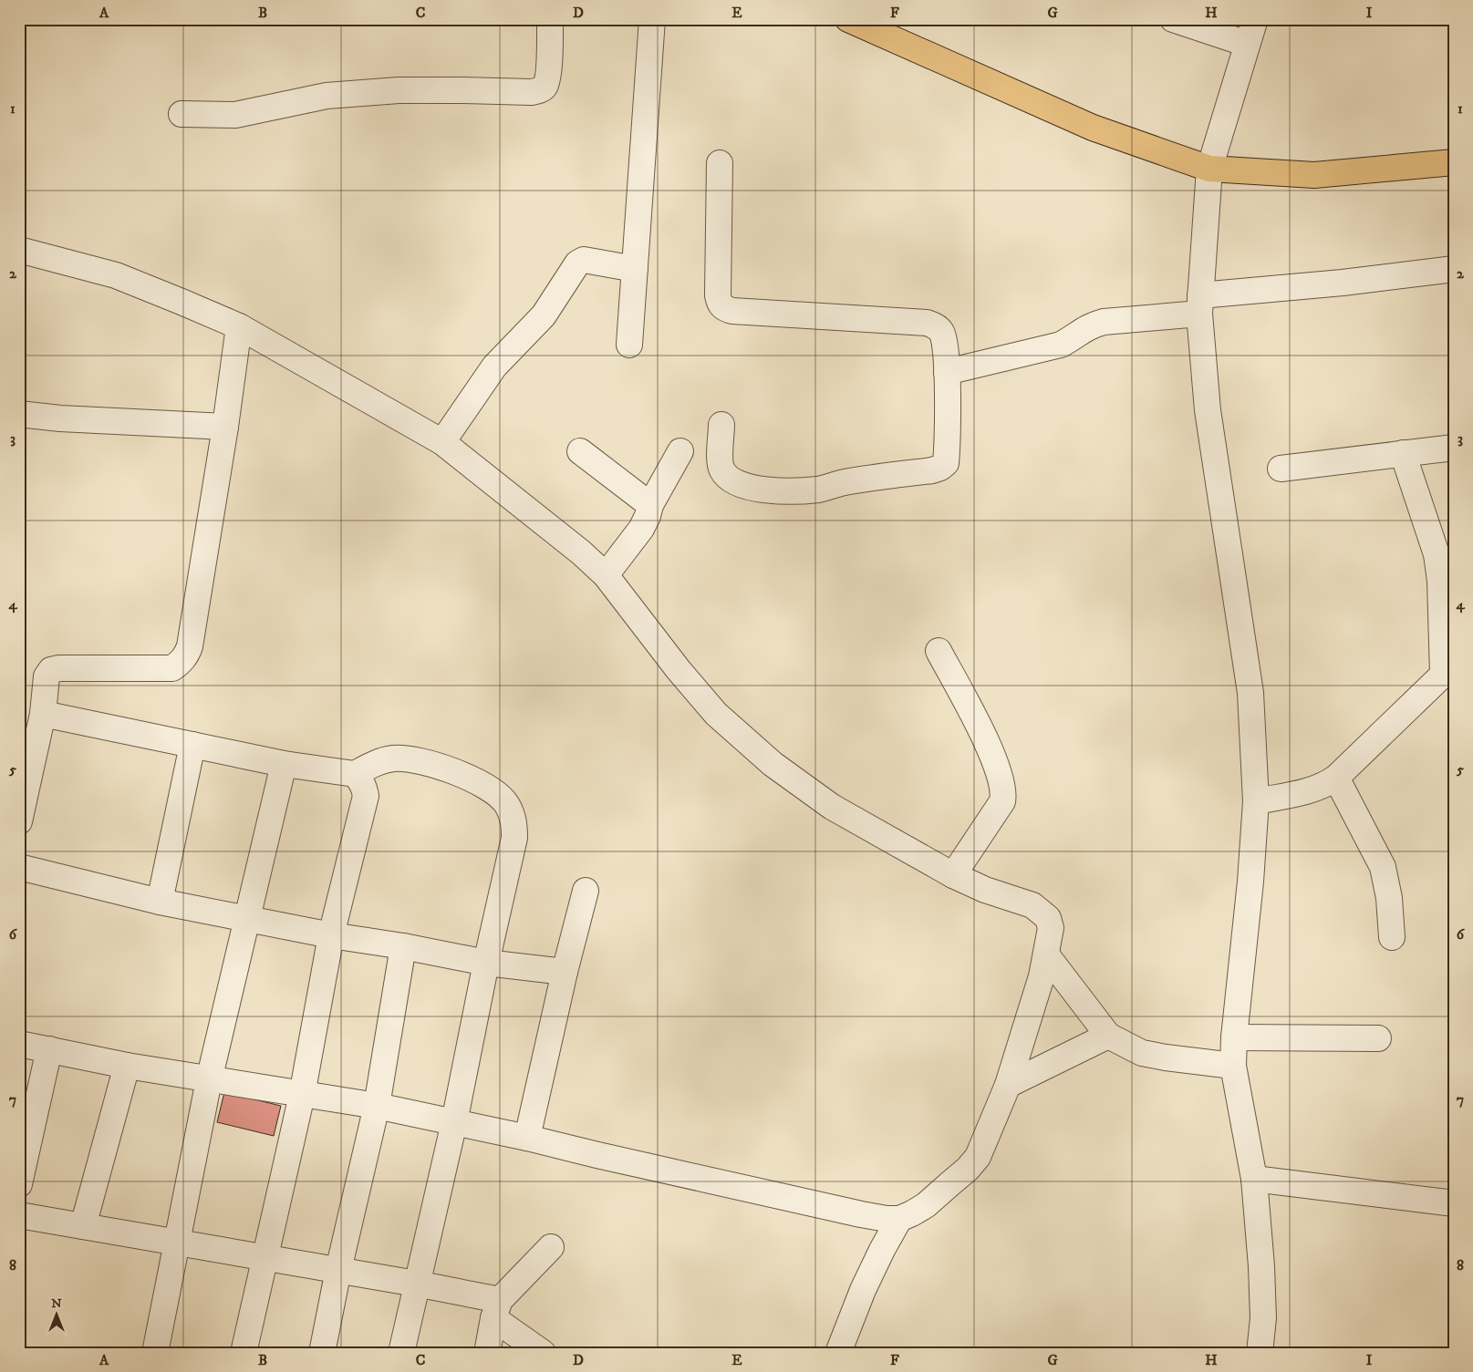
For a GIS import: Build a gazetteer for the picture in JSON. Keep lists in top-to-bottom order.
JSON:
{
  "north": "top",
  "grid": {
    "columns": [
      "A",
      "B",
      "C",
      "D",
      "E",
      "F",
      "G",
      "H",
      "I"
    ],
    "rows": [
      "1",
      "2",
      "3",
      "4",
      "5",
      "6",
      "7",
      "8"
    ]
  }
}
